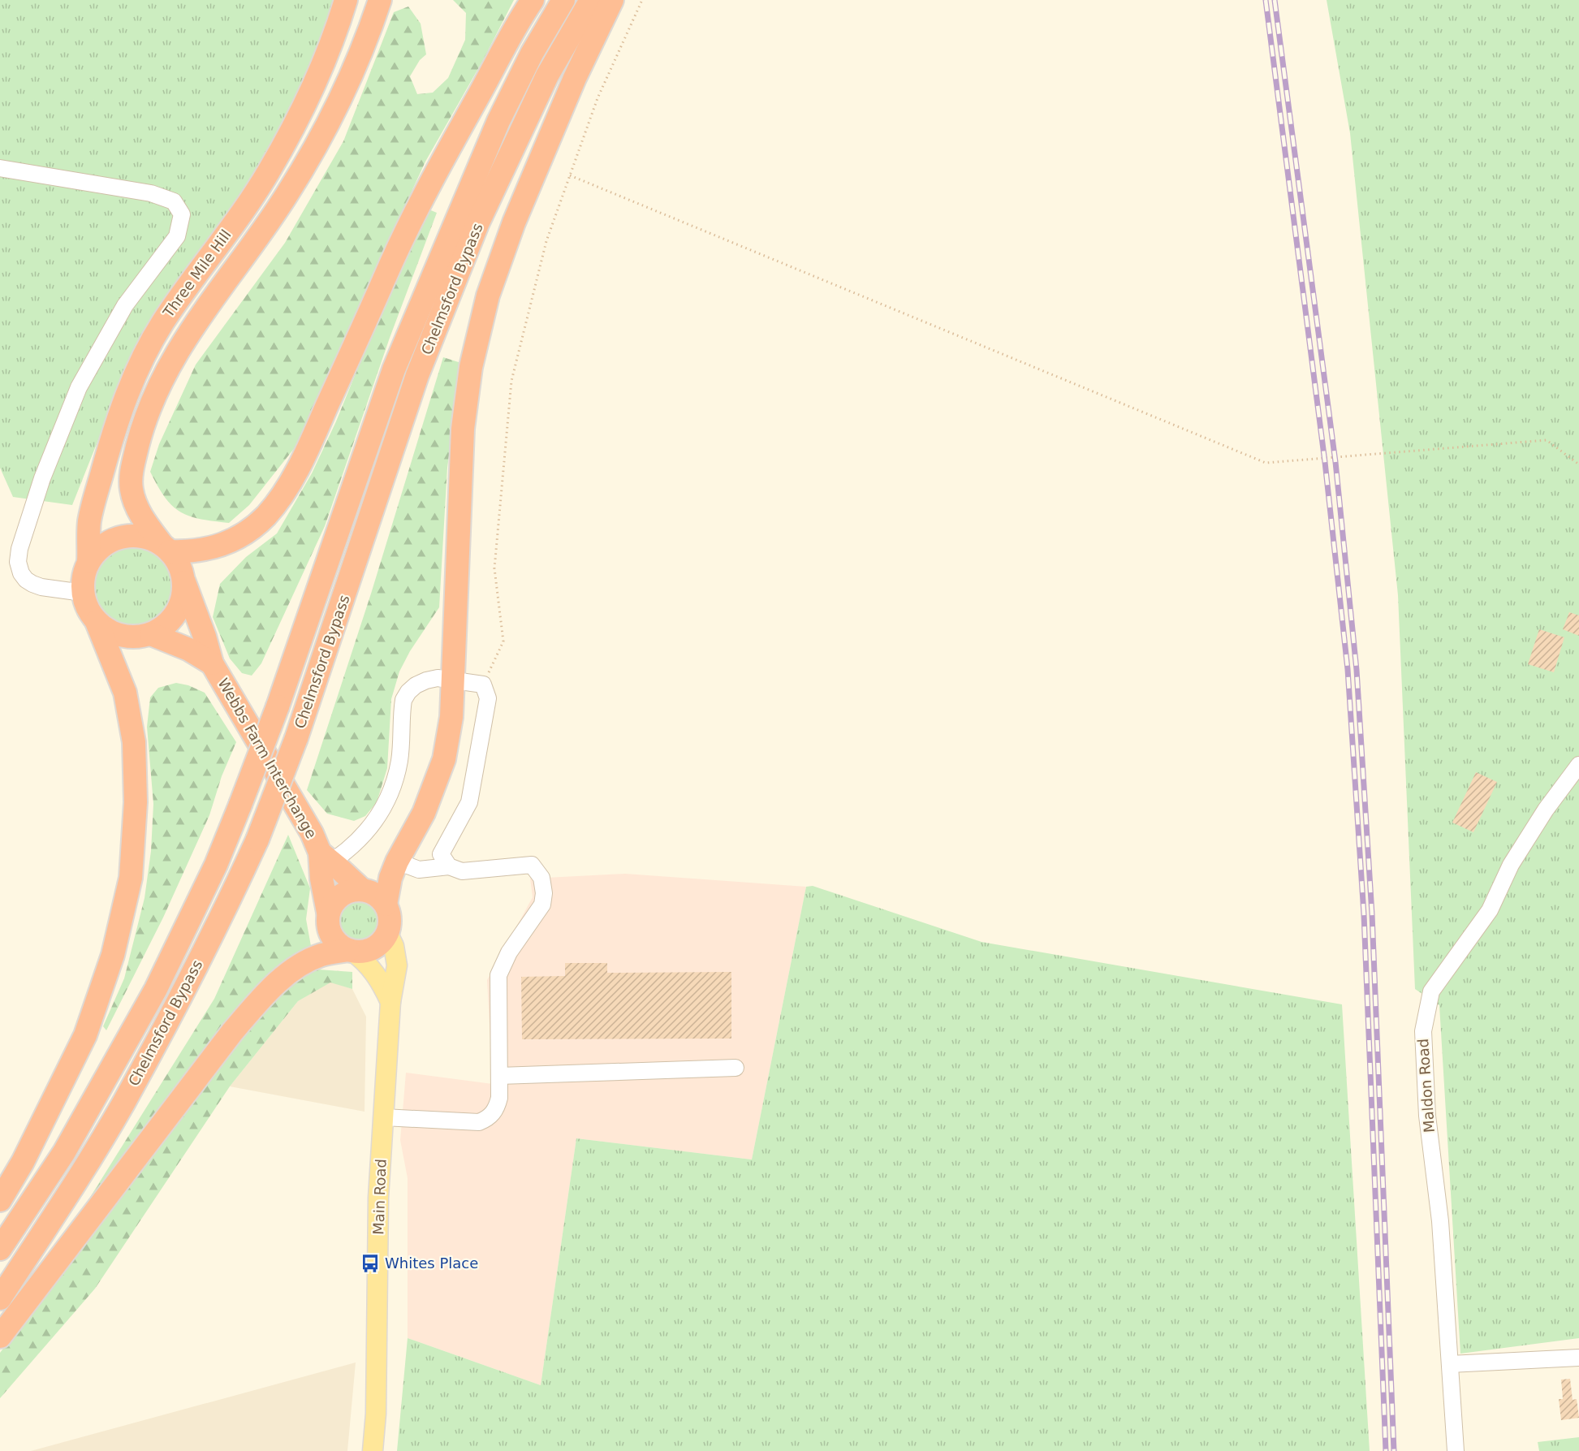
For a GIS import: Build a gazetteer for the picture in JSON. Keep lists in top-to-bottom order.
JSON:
{
  "streets": {
    "highway": ["Three Mile Hill", "Chelmsford Bypass", "Webbs Farm Interchange"],
    "main road": ["Main Road"],
    "street": ["Maldon Road"]
  },
  "crossings": [
    ["Three Mile Hill", "Webbs Farm Interchange"],
    ["Webbs Farm Interchange", "Main Road"]
  ],
  "places": {
    "bus stop": ["Whites Place"]
  }
}
